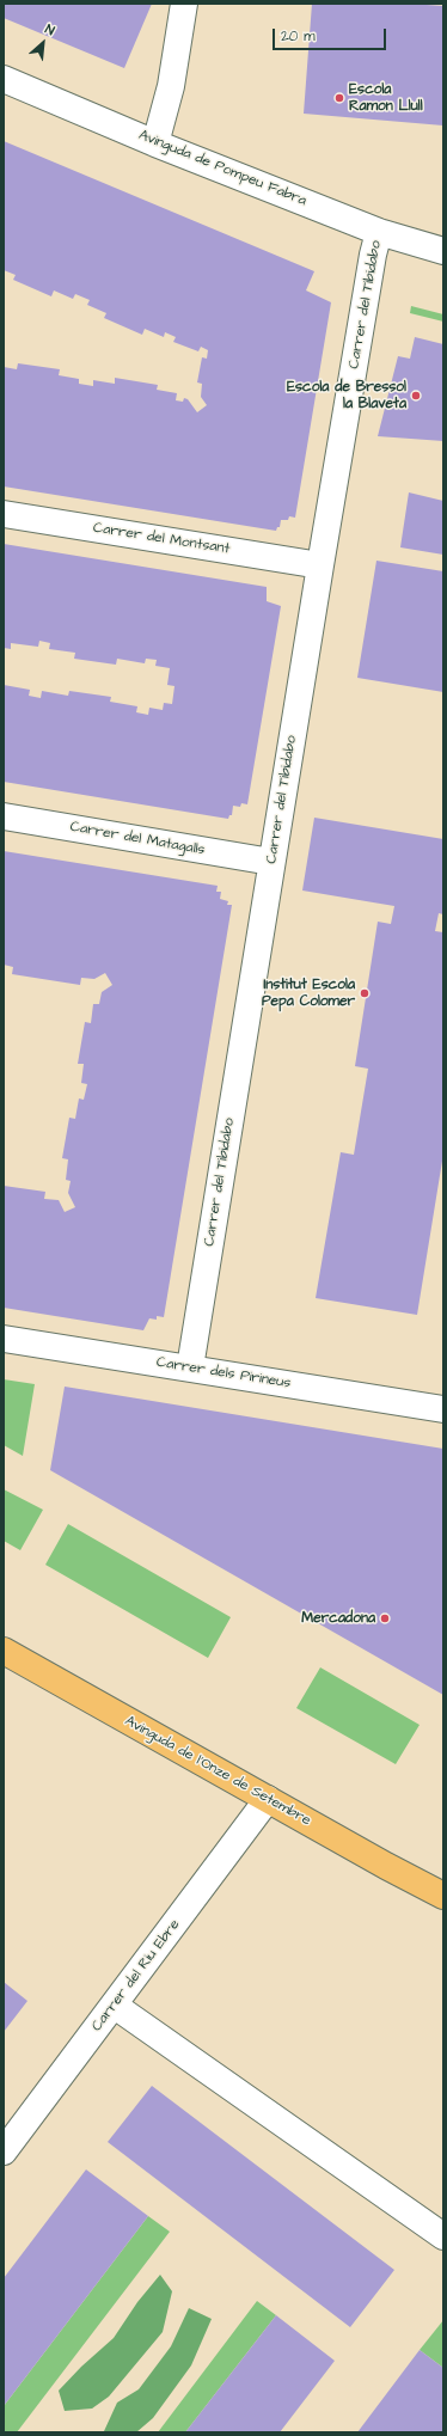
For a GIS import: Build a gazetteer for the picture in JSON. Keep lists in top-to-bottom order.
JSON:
{
  "streets": {
    "main road": ["Avinguda de l'Onze de Setembre"],
    "street": [
      "Avinguda de Pompeu Fabra",
      "Carrer del Tibidabo",
      "Carrer del Montsant",
      "Carrer del Matagalls",
      "Carrer dels Pirineus",
      "Carrer del Riu Ebre"
    ]
  },
  "crossings": [
    ["Avinguda de Pompeu Fabra", "Carrer del Tibidabo"],
    ["Carrer del Tibidabo", "Carrer del Montsant"],
    ["Carrer del Tibidabo", "Carrer del Matagalls"],
    ["Carrer del Tibidabo", "Carrer dels Pirineus"],
    ["Avinguda de l'Onze de Setembre", "Carrer del Riu Ebre"]
  ],
  "places": [
    "Escola Ramon Llull",
    "Escola de Bressol la Blaveta",
    "Institut Escola Pepa Colomer",
    "Mercadona"
  ],
  "scale_bar": "20 m",
  "north": "top right"
}
